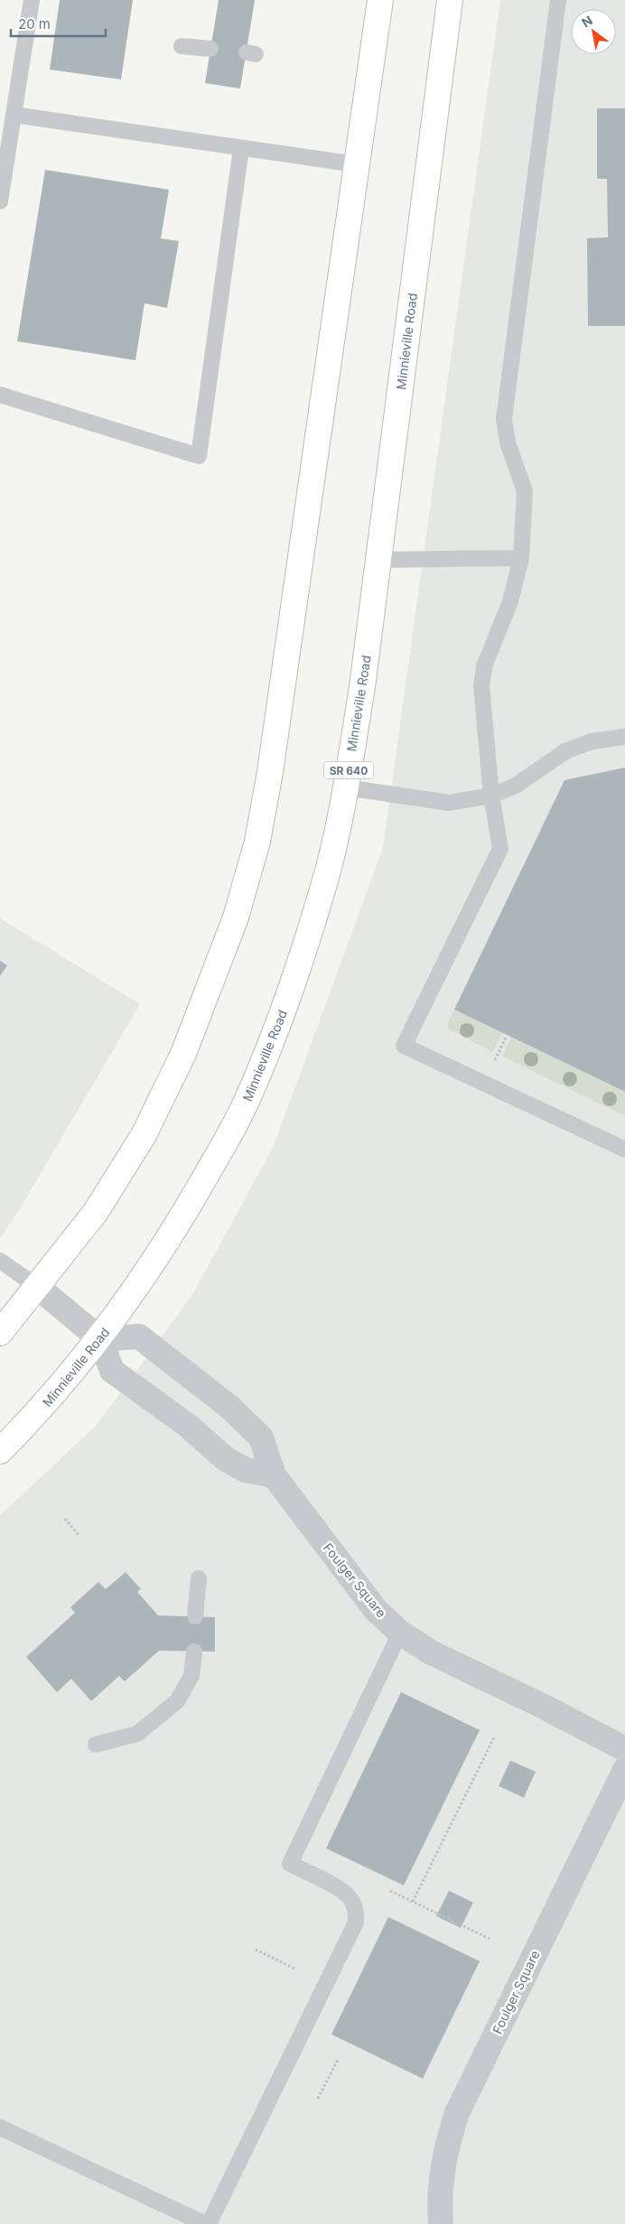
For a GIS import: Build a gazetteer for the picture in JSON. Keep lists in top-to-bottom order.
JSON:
{
  "streets": {
    "main road": ["Minnieville Road", "SR 640"],
    "street": ["Foulger Square"]
  },
  "crossings": [
    ["Minnieville Road", "Foulger Square"]
  ],
  "scale_bar": "20 m",
  "north": "top left"
}
